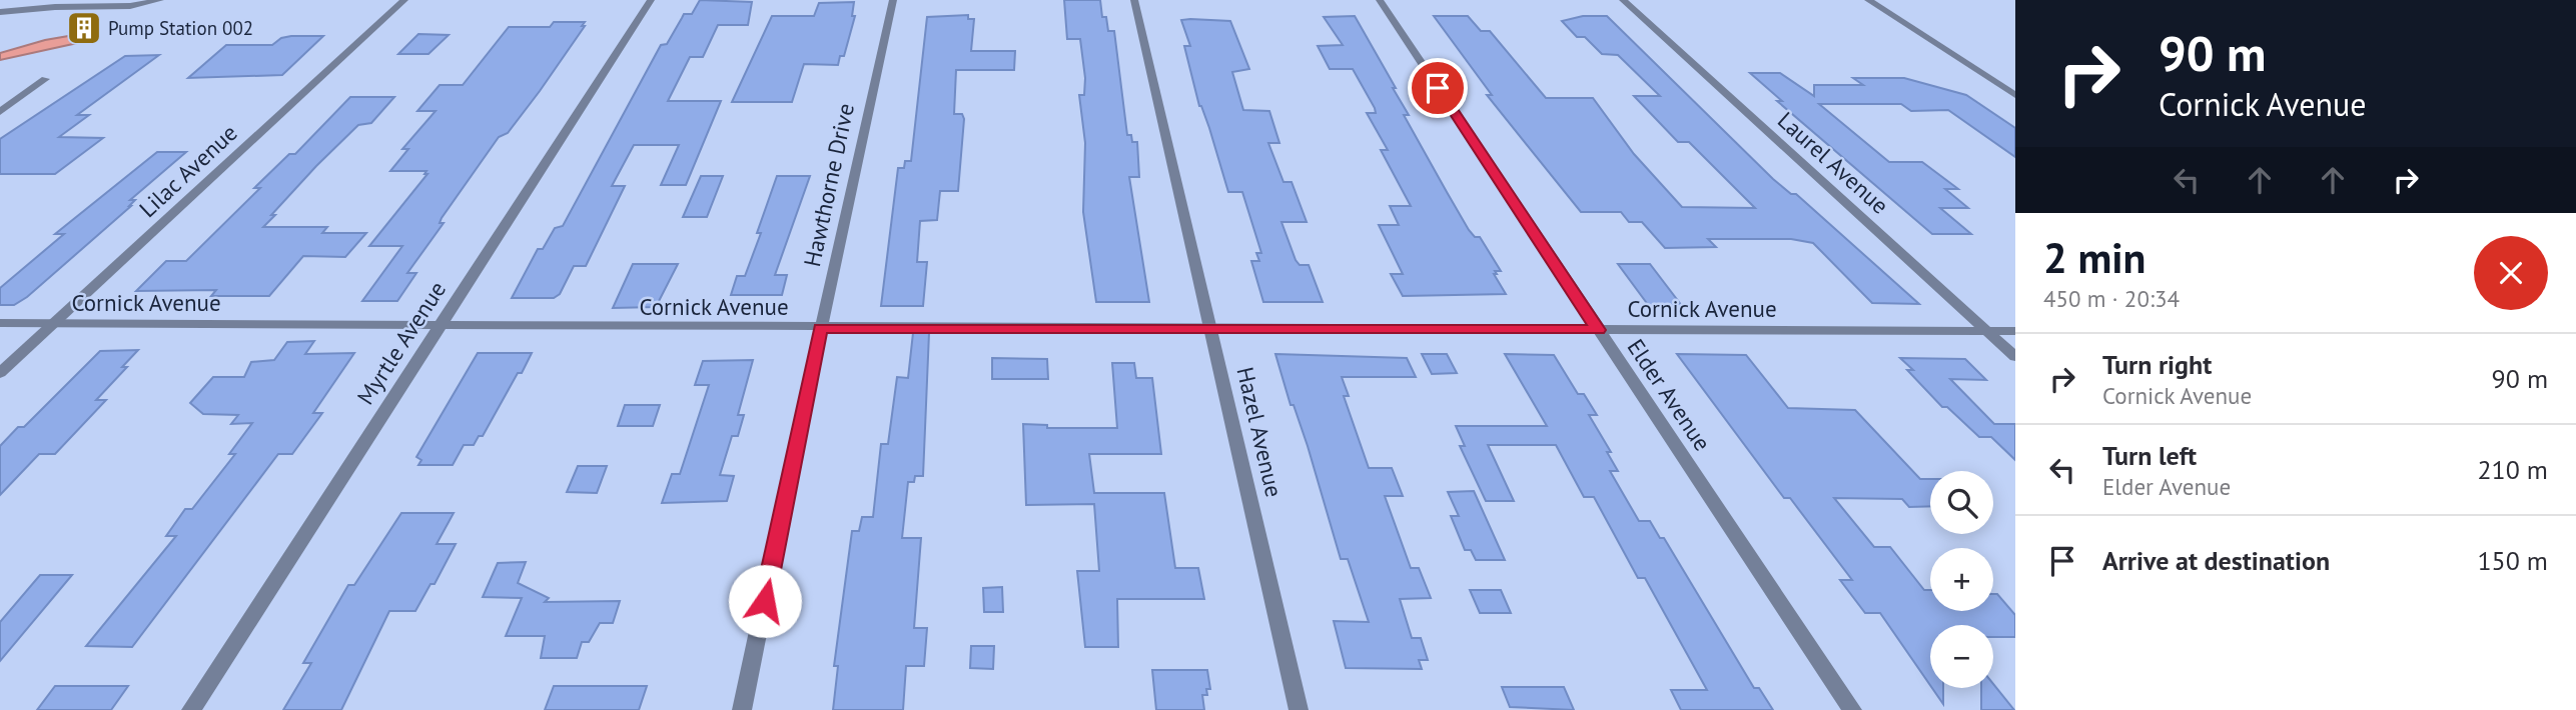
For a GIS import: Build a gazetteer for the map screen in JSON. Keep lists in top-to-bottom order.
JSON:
{
  "streets": {
    "street": [
      "Laurel Avenue",
      "Lilac Avenue",
      "Hawthorne Drive",
      "Cornick Avenue",
      "Myrtle Avenue",
      "Elder Avenue",
      "Hazel Avenue"
    ]
  },
  "crossings": [
    ["Laurel Avenue", "Cornick Avenue"],
    ["Lilac Avenue", "Cornick Avenue"],
    ["Hawthorne Drive", "Cornick Avenue"],
    ["Cornick Avenue", "Myrtle Avenue"],
    ["Cornick Avenue", "Elder Avenue"],
    ["Cornick Avenue", "Hazel Avenue"]
  ],
  "places": {
    "building": ["Pump Station 002"]
  },
  "page": {
    "turn": ["90 m", "Cornick Avenue"],
    "heading": ["2 min", "450 m · 20:34"],
    "list": [
      {
        "name": "Turn right",
        "note": "Cornick Avenue",
        "value": "90 m"
      },
      {
        "name": "Turn left",
        "note": "Elder Avenue",
        "value": "210 m"
      },
      {
        "name": "Arrive at destination",
        "value": "150 m"
      }
    ],
    "map_buttons": ["+", "−"]
  }
}
